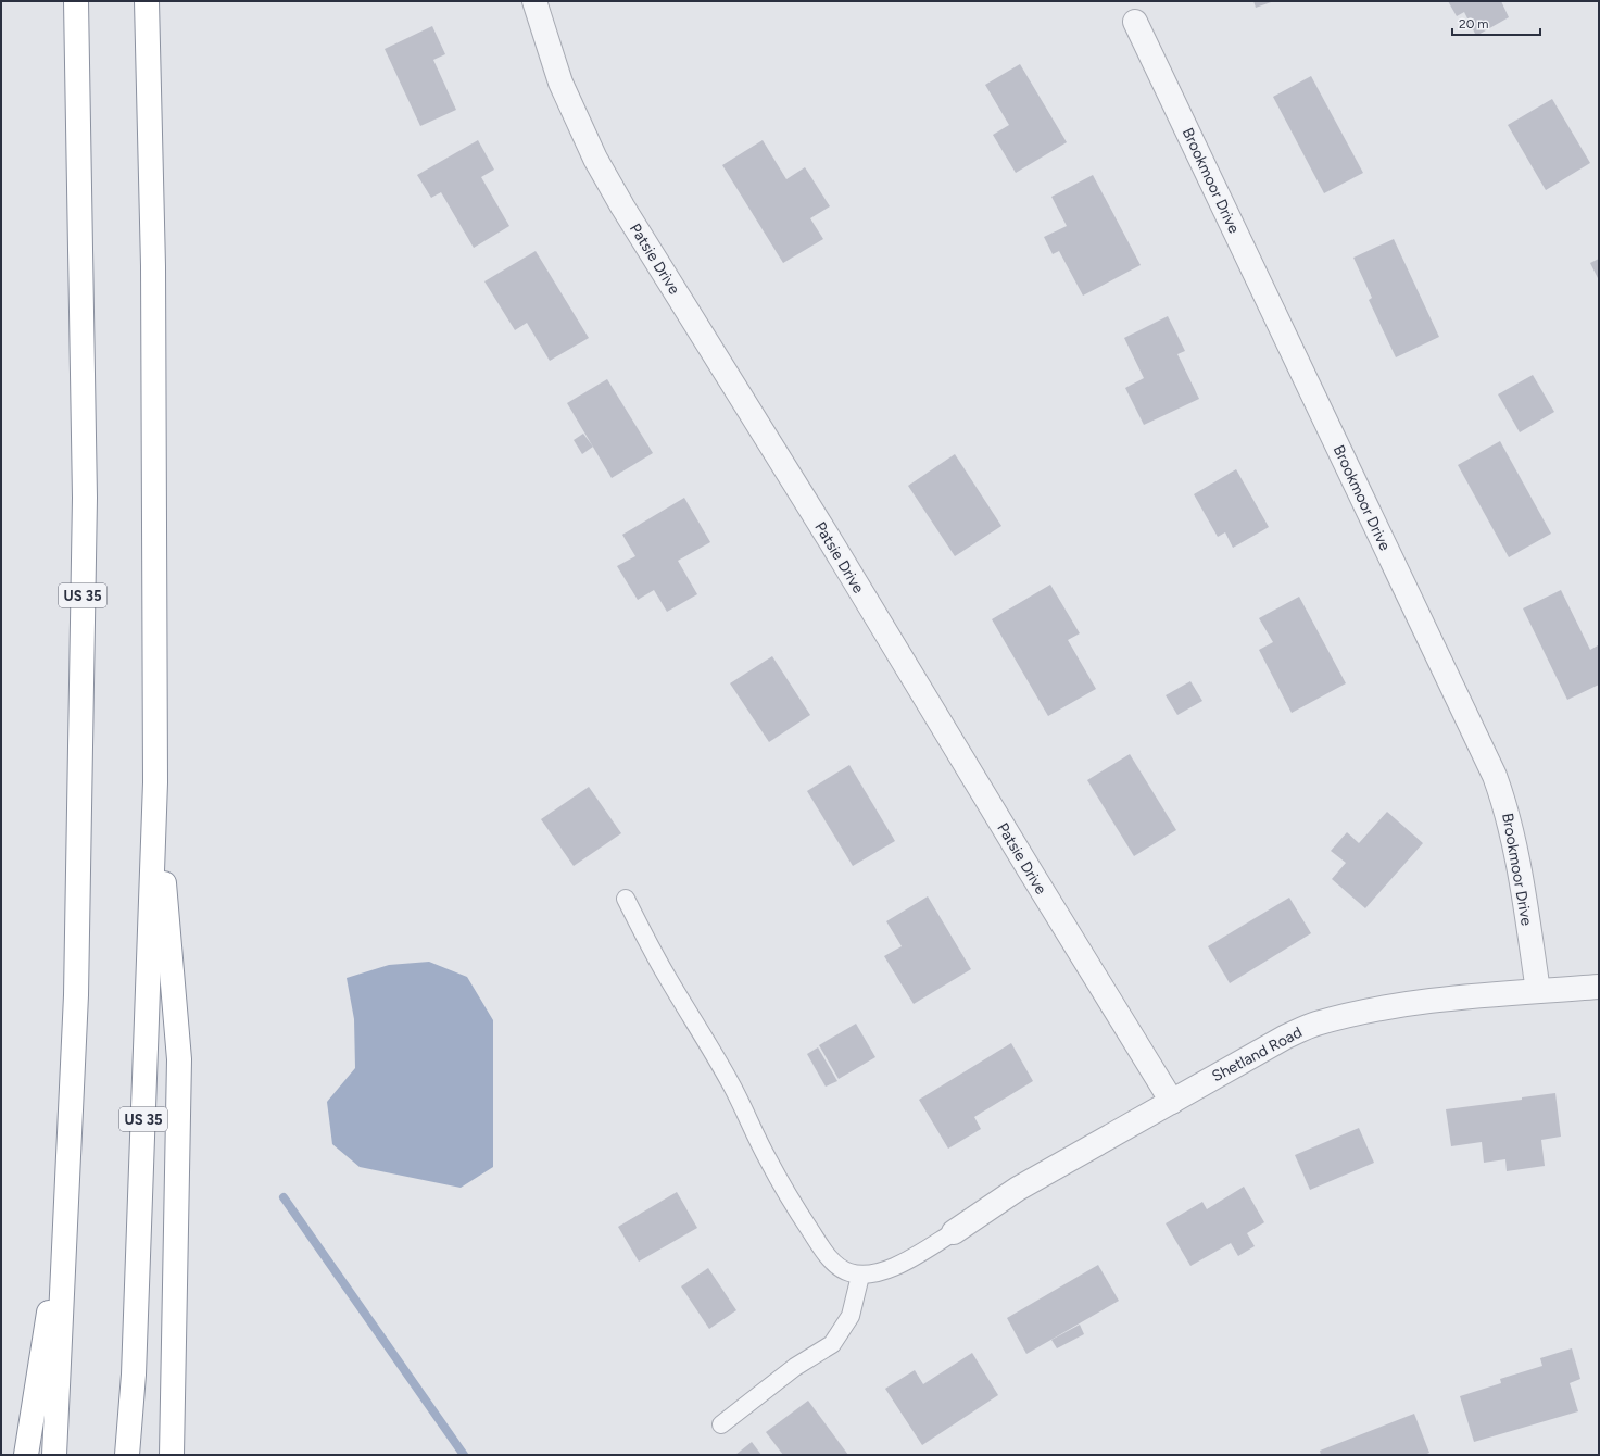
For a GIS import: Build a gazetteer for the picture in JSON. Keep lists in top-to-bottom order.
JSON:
{
  "streets": {
    "highway": ["US 35"],
    "street": ["Brookmoor Drive", "Patsie Drive", "Shetland Road"]
  },
  "crossings": [
    ["Brookmoor Drive", "Shetland Road"],
    ["Patsie Drive", "Shetland Road"]
  ],
  "scale_bar": "20 m"
}
